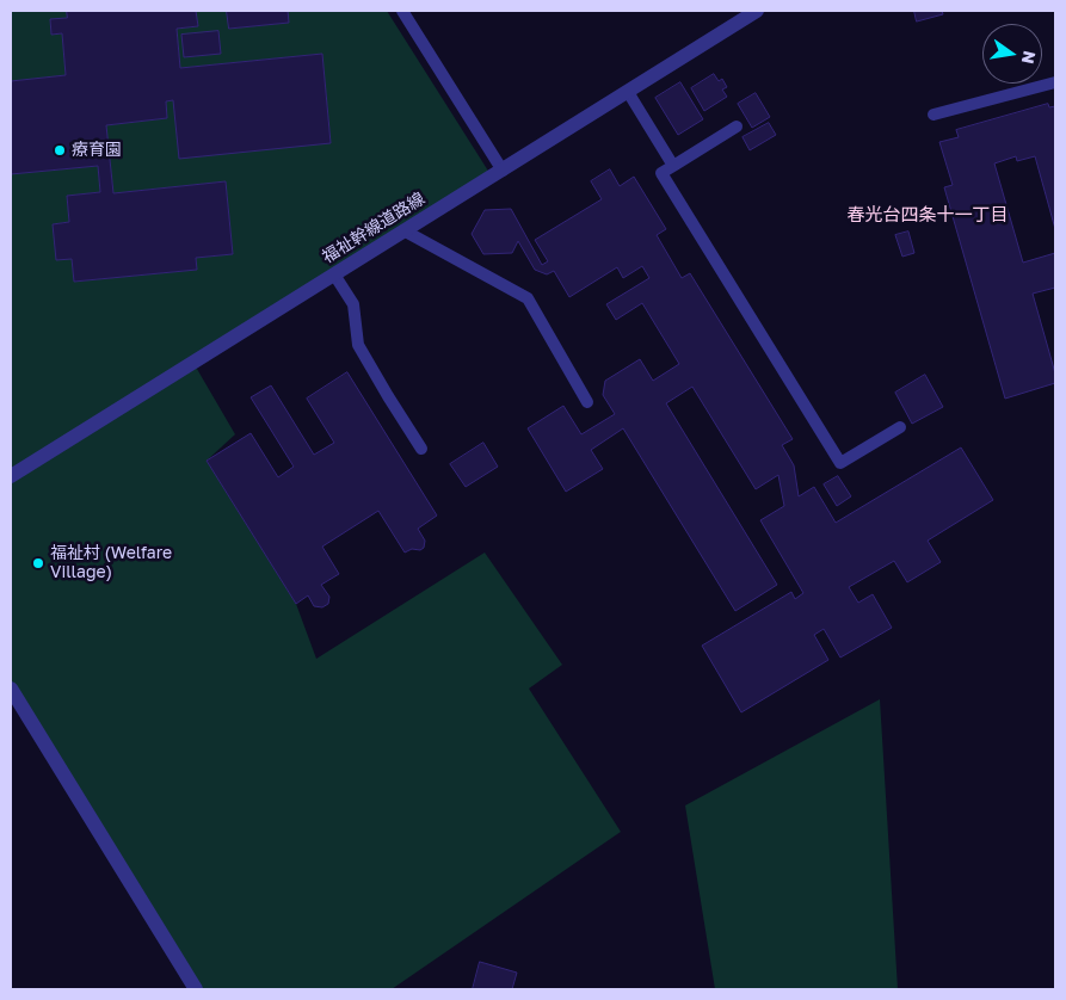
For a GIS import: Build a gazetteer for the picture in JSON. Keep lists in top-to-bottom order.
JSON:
{
  "streets": {
    "street": ["福祉幹線道路線"]
  },
  "districts": ["春光台四条十一丁目"],
  "places": ["療育園", "福祉村 (Welfare Village)"],
  "north": "right"
}
